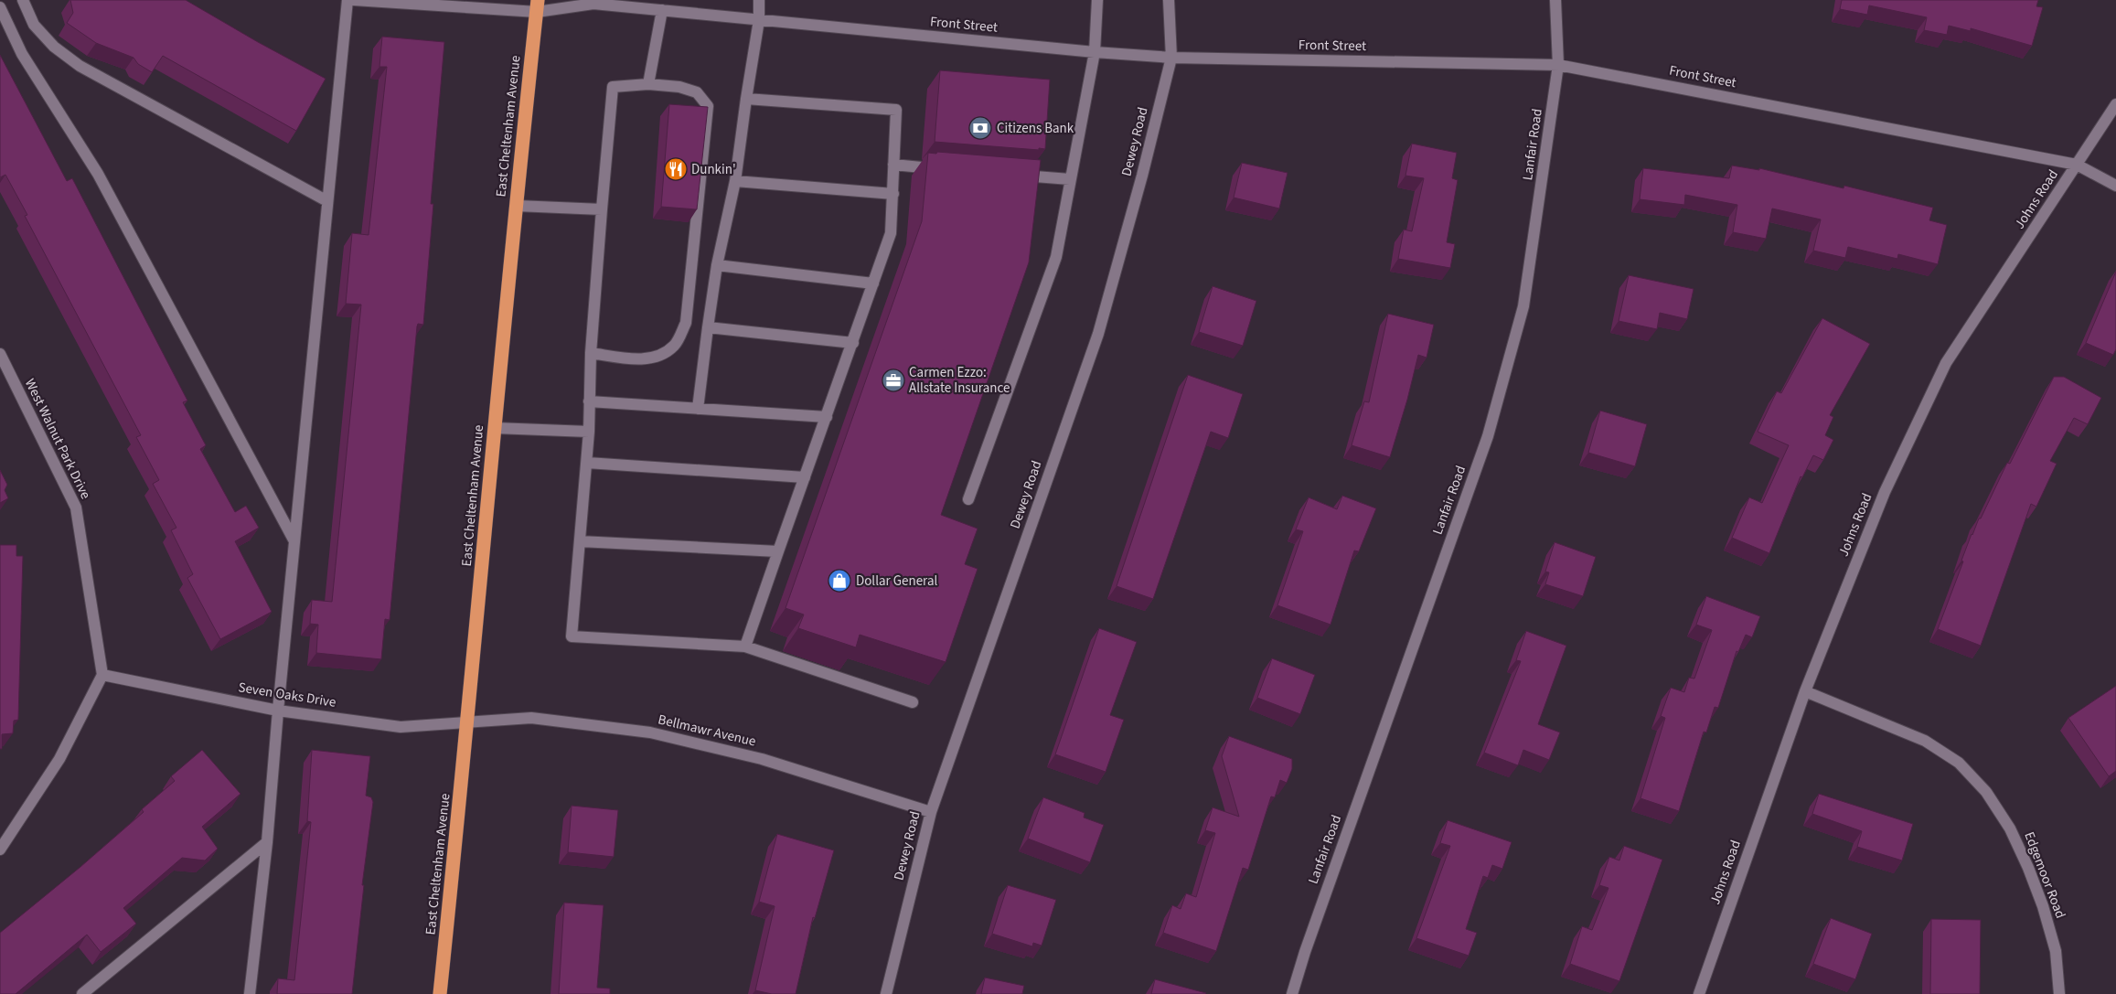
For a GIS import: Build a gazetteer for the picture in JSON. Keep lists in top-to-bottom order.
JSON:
{
  "streets": {
    "highway": ["East Cheltenham Avenue"],
    "street": [
      "Front Street",
      "Dewey Road",
      "Lanfair Road",
      "Johns Road",
      "West Walnut Park Drive",
      "Seven Oaks Drive",
      "Bellmawr Avenue",
      "Edgemoor Road"
    ]
  },
  "crossings": [
    ["Front Street", "East Cheltenham Avenue"],
    ["Front Street", "Dewey Road"],
    ["Front Street", "Lanfair Road"],
    ["Front Street", "Johns Road"],
    ["East Cheltenham Avenue", "Seven Oaks Drive"],
    ["East Cheltenham Avenue", "Bellmawr Avenue"],
    ["Dewey Road", "Bellmawr Avenue"],
    ["Johns Road", "Edgemoor Road"],
    ["West Walnut Park Drive", "Seven Oaks Drive"],
    ["Seven Oaks Drive", "Bellmawr Avenue"]
  ],
  "places": {
    "bank": ["Citizens Bank"],
    "restaurant": ["Dunkin'"],
    "office": ["Carmen Ezzo: Allstate Insurance"],
    "shop": ["Dollar General"]
  }
}
